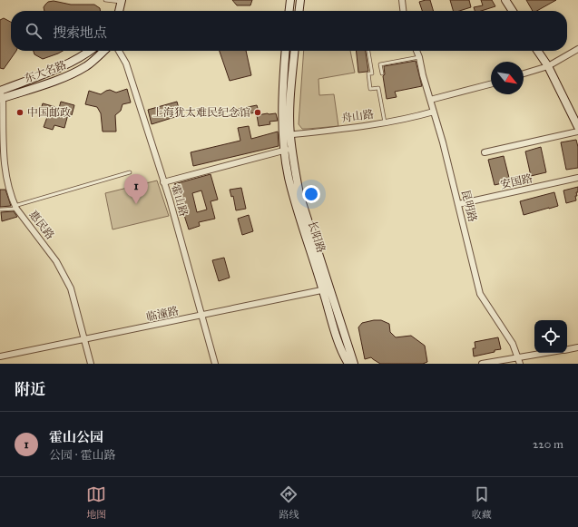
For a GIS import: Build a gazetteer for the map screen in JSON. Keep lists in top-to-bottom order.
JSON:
{
  "streets": {
    "main road": ["东大名路", "长阳路"],
    "street": [
      "舟山路",
      "安国路",
      "霍山路",
      "昆明路",
      "惠民路",
      "临潼路"
    ]
  },
  "crossings": [
    ["东大名路", "惠民路"],
    ["舟山路", "昆明路"],
    ["舟山路", "长阳路"],
    ["安国路", "昆明路"],
    ["霍山路", "临潼路"],
    ["惠民路", "临潼路"],
    ["长阳路", "临潼路"]
  ],
  "places": ["中国邮政", "上海犹太难民纪念馆"],
  "north": "bottom right",
  "page": {
    "search": "搜索地点",
    "pins": "1",
    "heading": "附近",
    "list": [
      {
        "mark": "1",
        "name": "霍山公园",
        "note": "公园 · 霍山路",
        "value": "220 m"
      }
    ],
    "nav": ["地图", "路线", "收藏"]
  }
}
